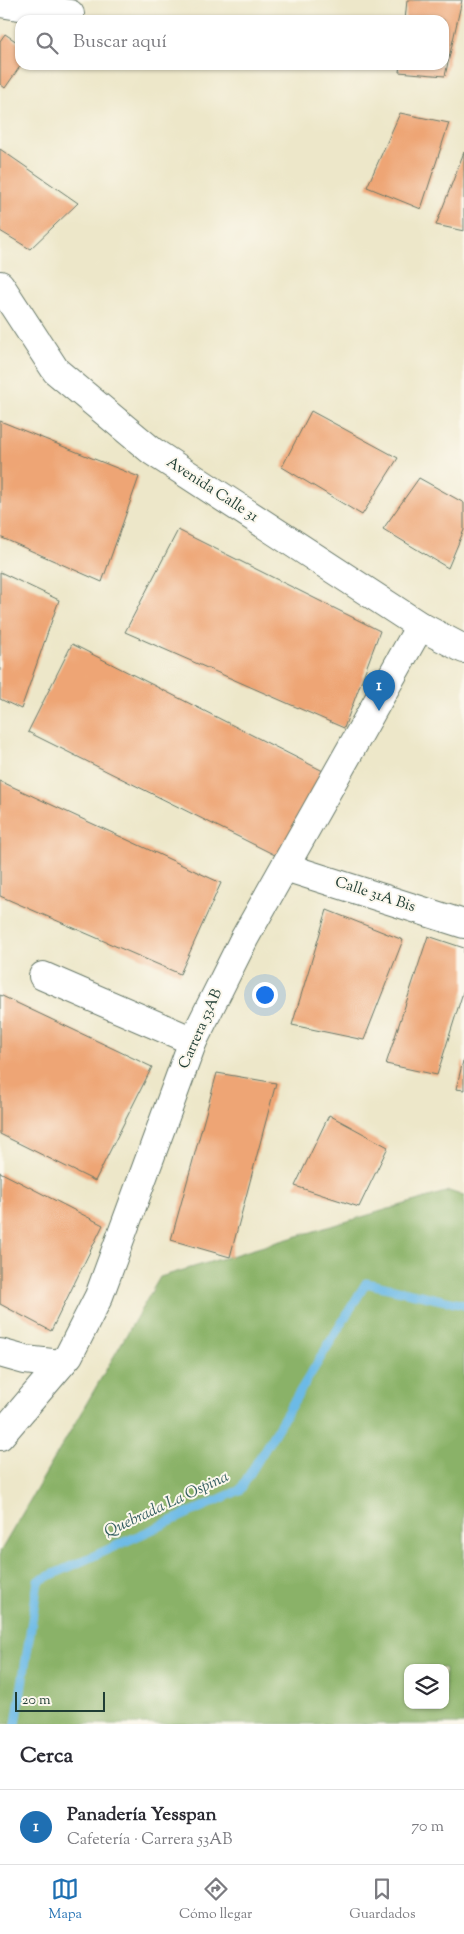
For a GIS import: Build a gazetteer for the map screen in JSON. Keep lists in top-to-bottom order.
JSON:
{
  "streets": {
    "street": ["Avenida Calle 31", "Calle 31A Bis", "Carrera 53AB"]
  },
  "crossings": [
    ["Avenida Calle 31", "Carrera 53AB"],
    ["Calle 31A Bis", "Carrera 53AB"]
  ],
  "water": ["Quebrada La Ospina"],
  "scale_bar": "20 m",
  "page": {
    "search": "Buscar aquí",
    "pins": "1",
    "scale": "20 m",
    "heading": "Cerca",
    "list": [
      {
        "mark": "1",
        "name": "Panadería Yesspan",
        "note": "Cafetería · Carrera 53AB",
        "value": "70 m"
      }
    ],
    "nav": ["Mapa", "Cómo llegar", "Guardados"]
  }
}
